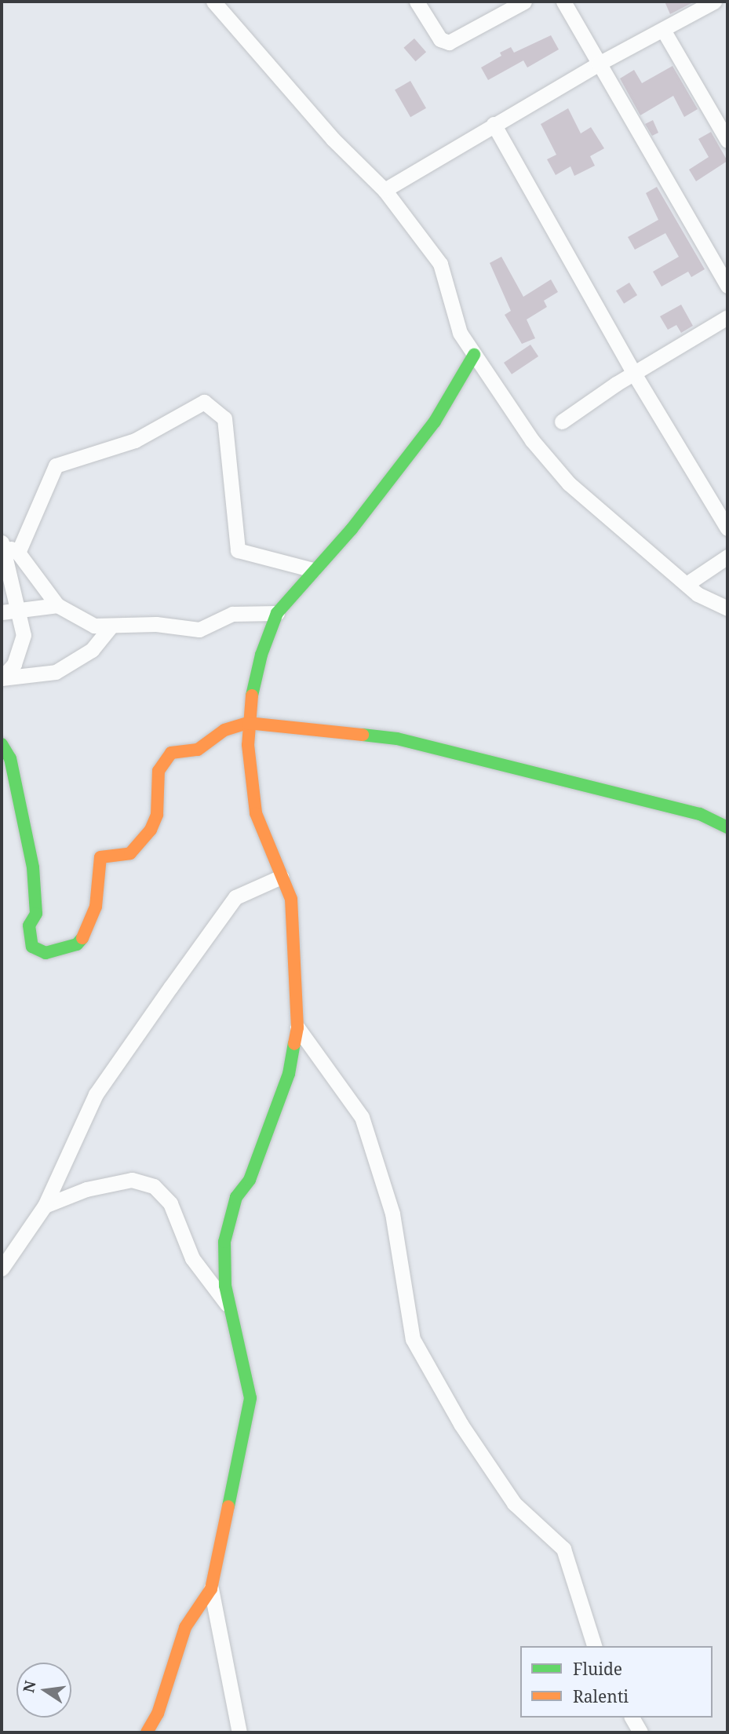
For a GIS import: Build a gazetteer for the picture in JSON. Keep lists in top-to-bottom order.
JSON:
{
  "legend": ["Fluide", "Ralenti"],
  "north": "left"
}
